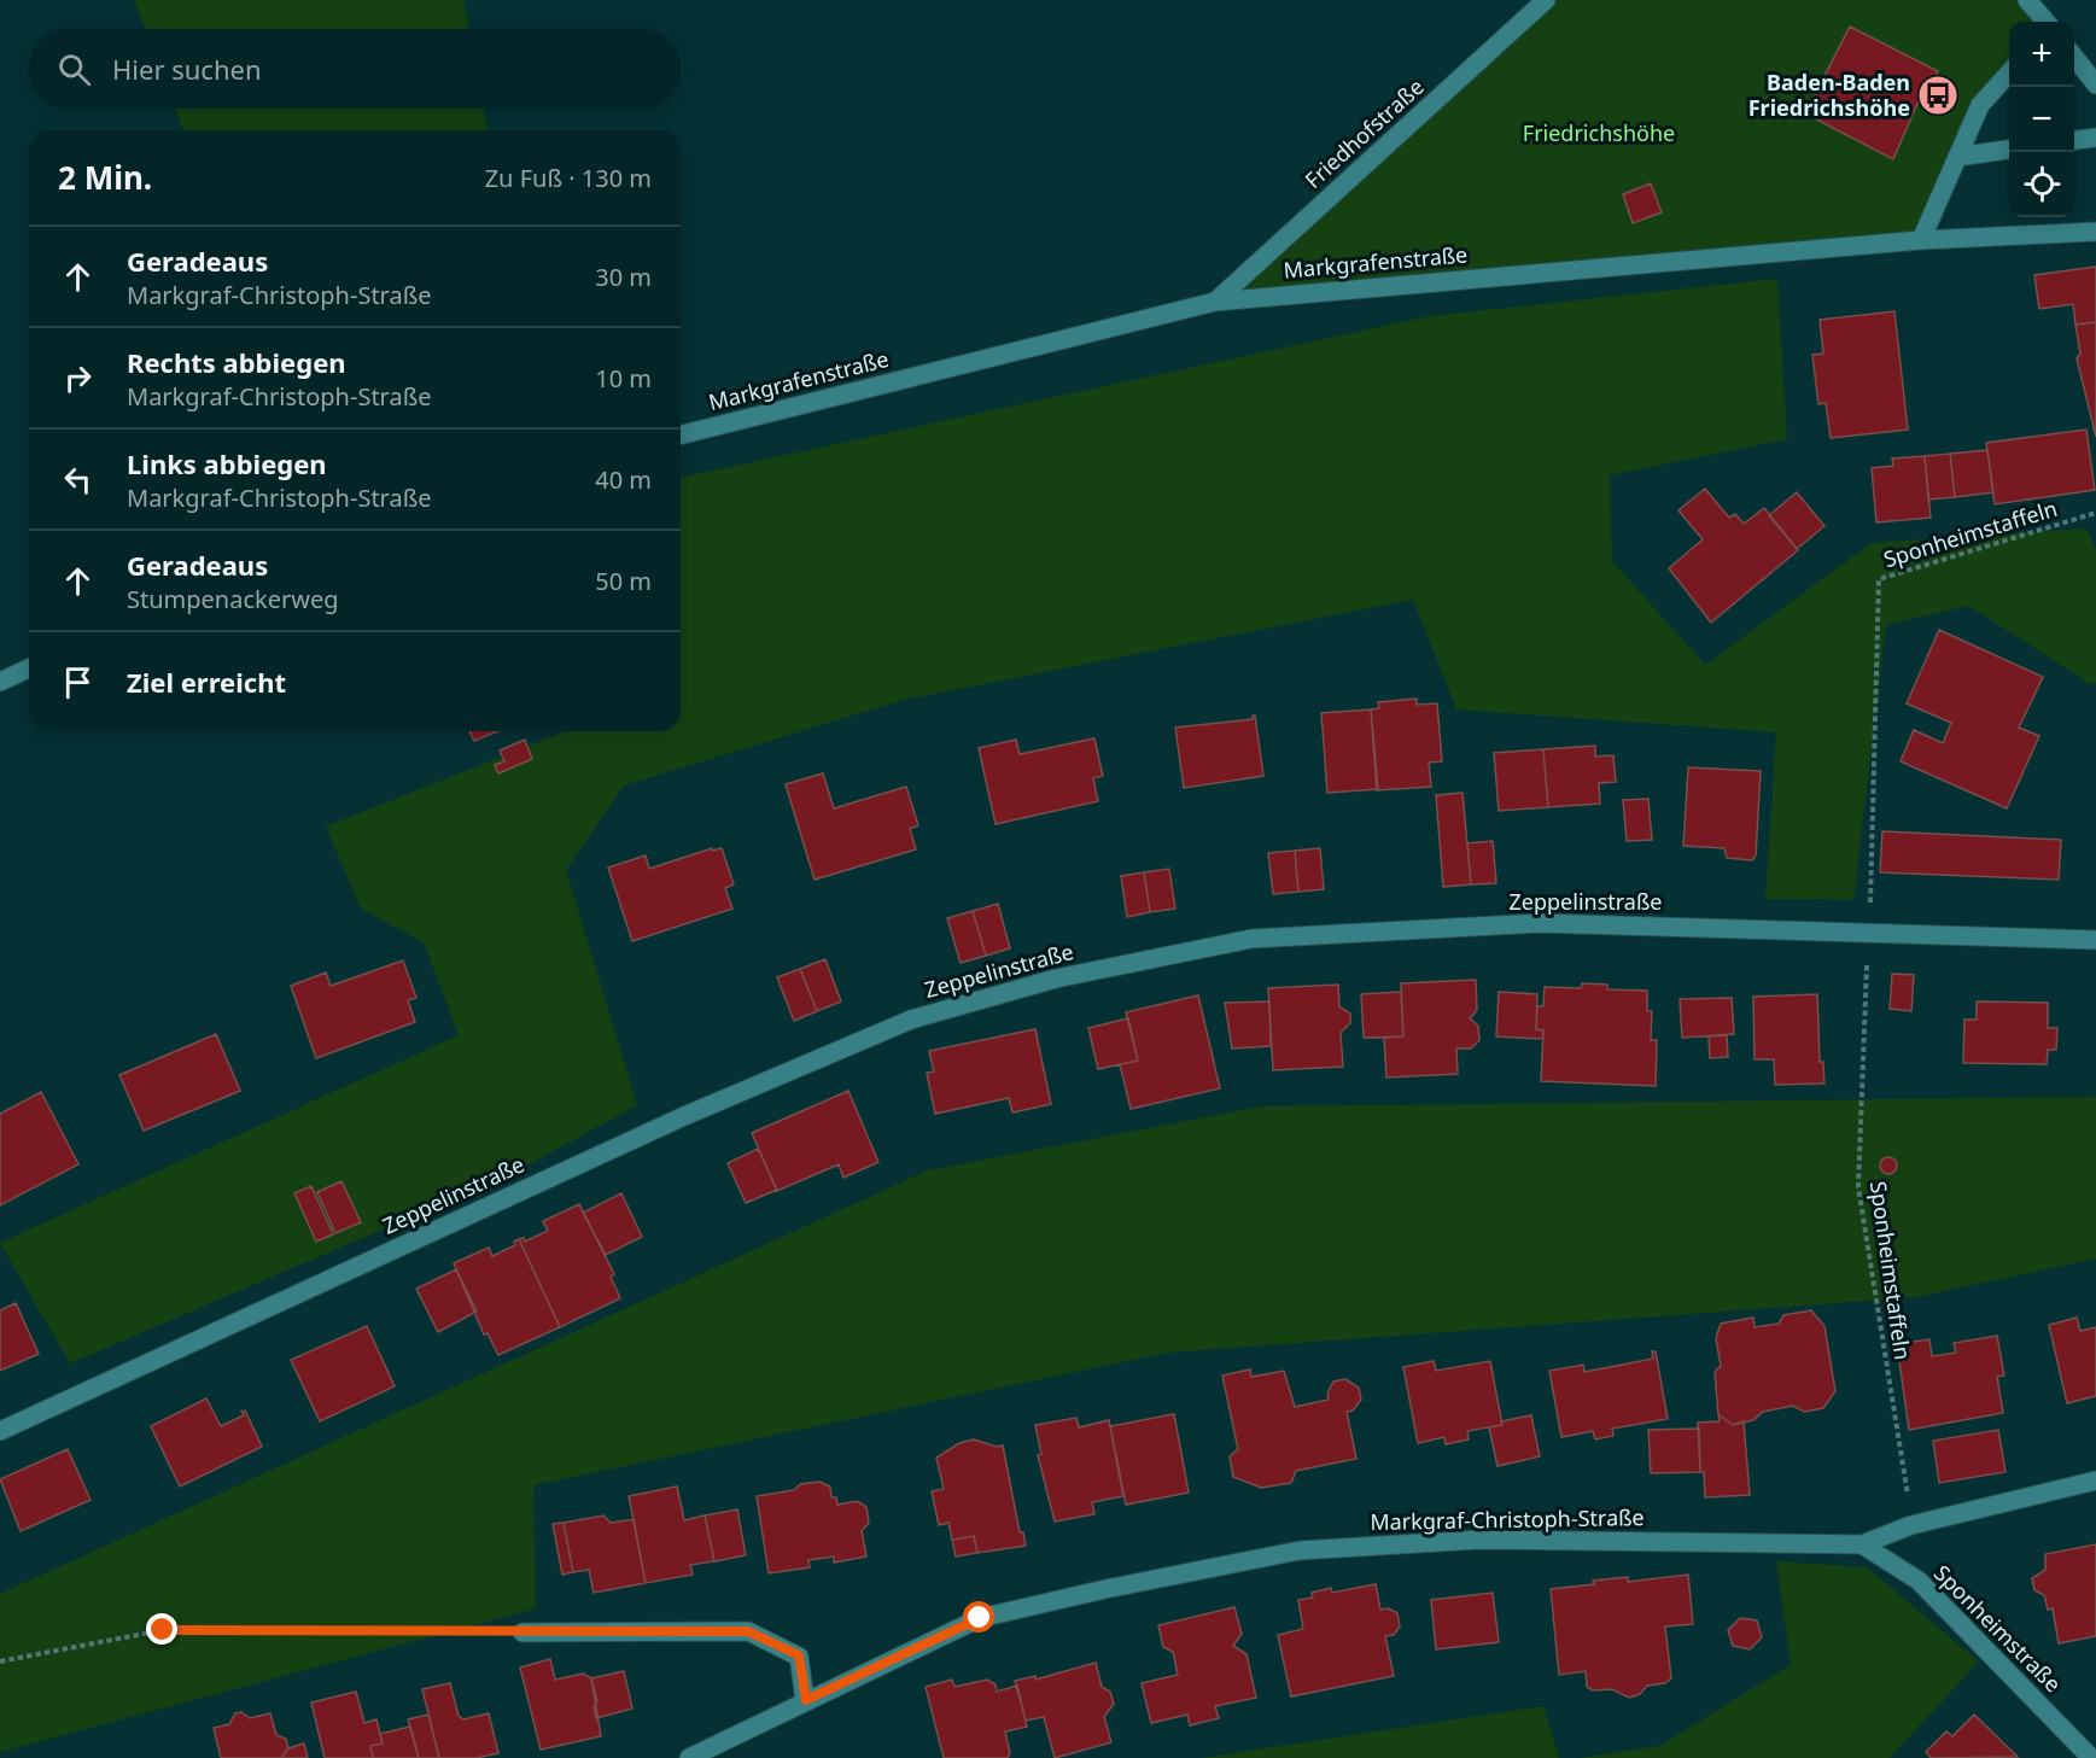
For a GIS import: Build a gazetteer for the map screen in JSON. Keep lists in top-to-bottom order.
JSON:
{
  "streets": {
    "street": [
      "Friedhofstraße",
      "Markgrafenstraße",
      "Zeppelinstraße",
      "Markgraf-Christoph-Straße",
      "Sponheimstraße"
    ],
    "path": ["Sponheimstaffeln"]
  },
  "crossings": [
    ["Friedhofstraße", "Markgrafenstraße"],
    ["Sponheimstaffeln", "Zeppelinstraße"],
    ["Sponheimstaffeln", "Markgraf-Christoph-Straße"],
    ["Markgraf-Christoph-Straße", "Sponheimstraße"]
  ],
  "parks": ["Friedrichshöhe"],
  "places": {
    "bus stop": ["Baden-Baden Friedrichshöhe"]
  },
  "page": {
    "map_buttons": ["+", "−"],
    "search": "Hier suchen",
    "heading": ["2 Min.", "Zu Fuß · 130 m"],
    "list": [
      ["Geradeaus", "Markgraf-Christoph-Straße", "30 m"],
      ["Rechts abbiegen", "Markgraf-Christoph-Straße", "10 m"],
      ["Links abbiegen", "Markgraf-Christoph-Straße", "40 m"],
      ["Geradeaus", "Stumpenackerweg", "50 m"],
      "Ziel erreicht"
    ]
  }
}
